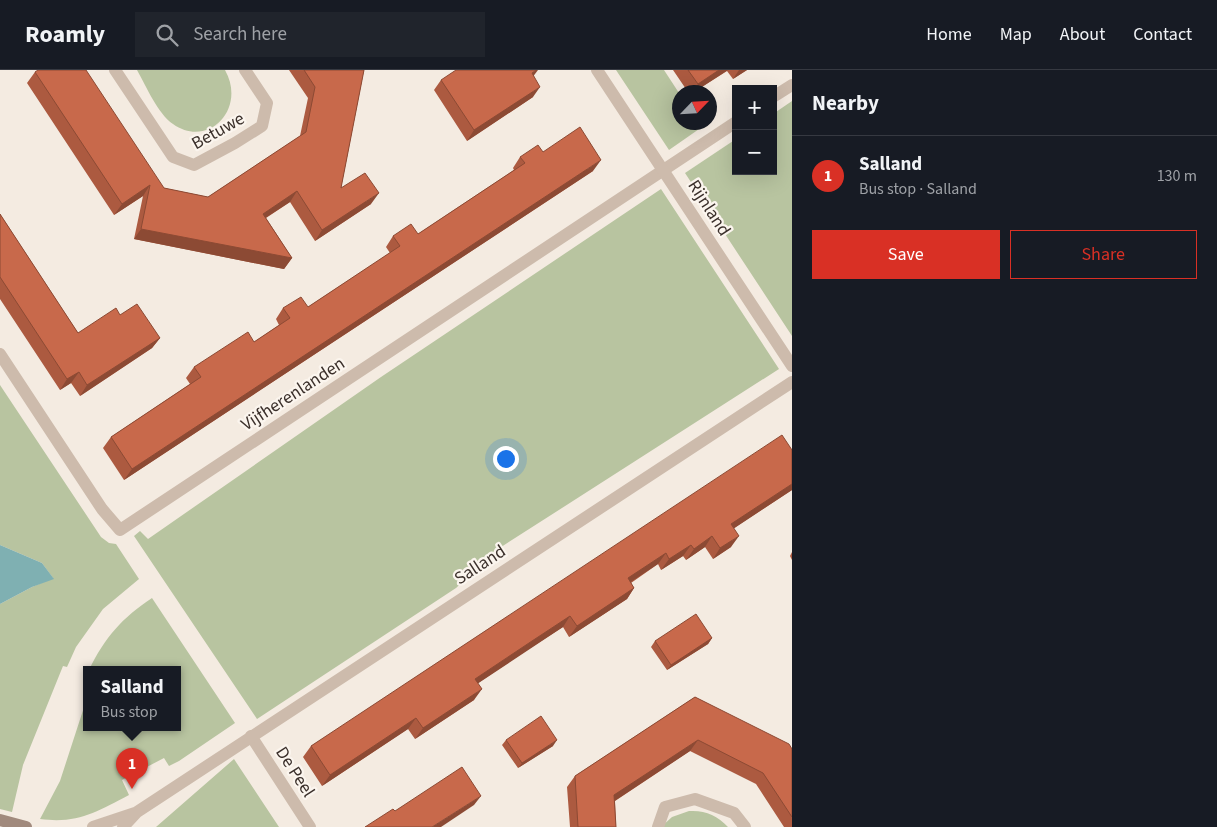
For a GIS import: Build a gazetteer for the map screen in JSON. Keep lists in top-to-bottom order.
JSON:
{
  "streets": {
    "street": [
      "Betuwe",
      "Rijnland",
      "Vijfherenlanden",
      "Salland",
      "De Peel"
    ]
  },
  "crossings": [
    ["Rijnland", "Vijfherenlanden"],
    ["Salland", "De Peel"]
  ],
  "north": "top right",
  "page": {
    "header": "Roamly",
    "search": "Search here",
    "nav": [
      "Home",
      "Map",
      "About",
      "Contact"
    ],
    "heading": "Nearby",
    "map_buttons": ["+", "−"],
    "list": [
      {
        "mark": "1",
        "name": "Salland",
        "note": "Bus stop · Salland",
        "value": "130 m"
      }
    ],
    "buttons": ["Save", "Share"],
    "popup": ["Salland", "Bus stop"],
    "pins": "1"
  }
}
